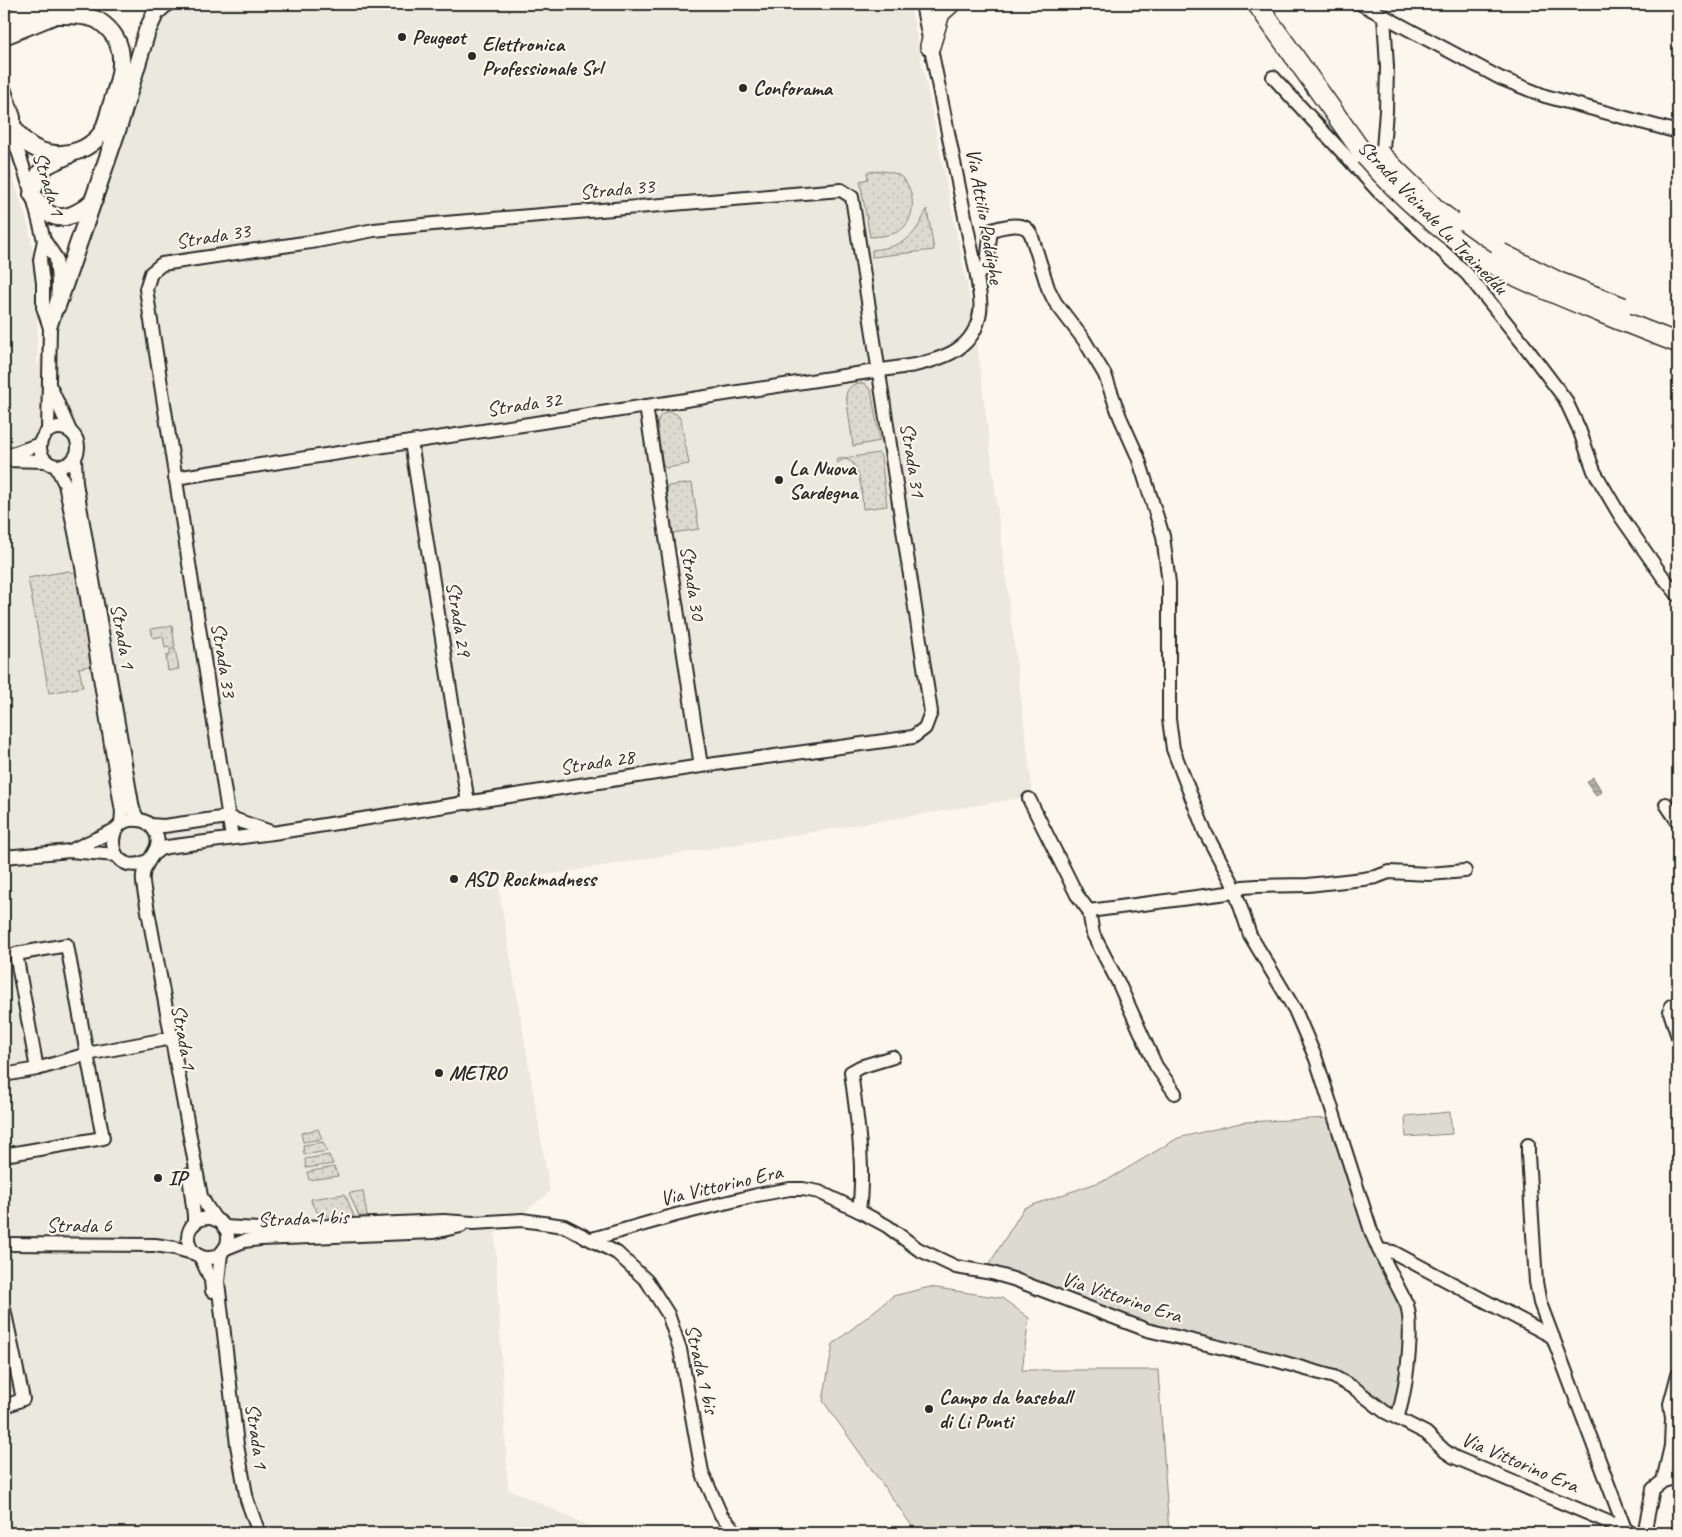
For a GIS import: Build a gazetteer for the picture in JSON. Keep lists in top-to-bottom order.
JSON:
{
  "streets": {
    "street": [
      "Strada 1",
      "Strada 33",
      "Via Attilio Poddighe",
      "Strada Vicinale Lu Traineddu",
      "Strada 32",
      "Strada 31",
      "Strada 30",
      "Strada 29",
      "Strada 28",
      "Via Vittorino Era",
      "Strada 1 bis",
      "Strada 6"
    ]
  },
  "crossings": [
    ["Strada 1", "Strada 28"],
    ["Strada 1", "Strada 1 bis"],
    ["Strada 1", "Strada 6"],
    ["Strada 33", "Strada 32"],
    ["Strada 33", "Strada 31"],
    ["Strada 33", "Strada 28"],
    ["Via Attilio Poddighe", "Strada 32"],
    ["Via Attilio Poddighe", "Strada 31"],
    ["Strada 32", "Strada 31"],
    ["Strada 32", "Strada 30"],
    ["Strada 32", "Strada 29"],
    ["Strada 31", "Strada 28"],
    ["Strada 30", "Strada 28"],
    ["Strada 29", "Strada 28"],
    ["Via Vittorino Era", "Strada 1 bis"],
    ["Strada 1 bis", "Strada 6"]
  ],
  "places": [
    "Peugeot",
    "Elettronica Professionale Srl",
    "Conforama",
    "La Nuova Sardegna",
    "ASD Rockmadness",
    "METRO",
    "IP",
    "Campo da baseball di Li Punti"
  ]
}
